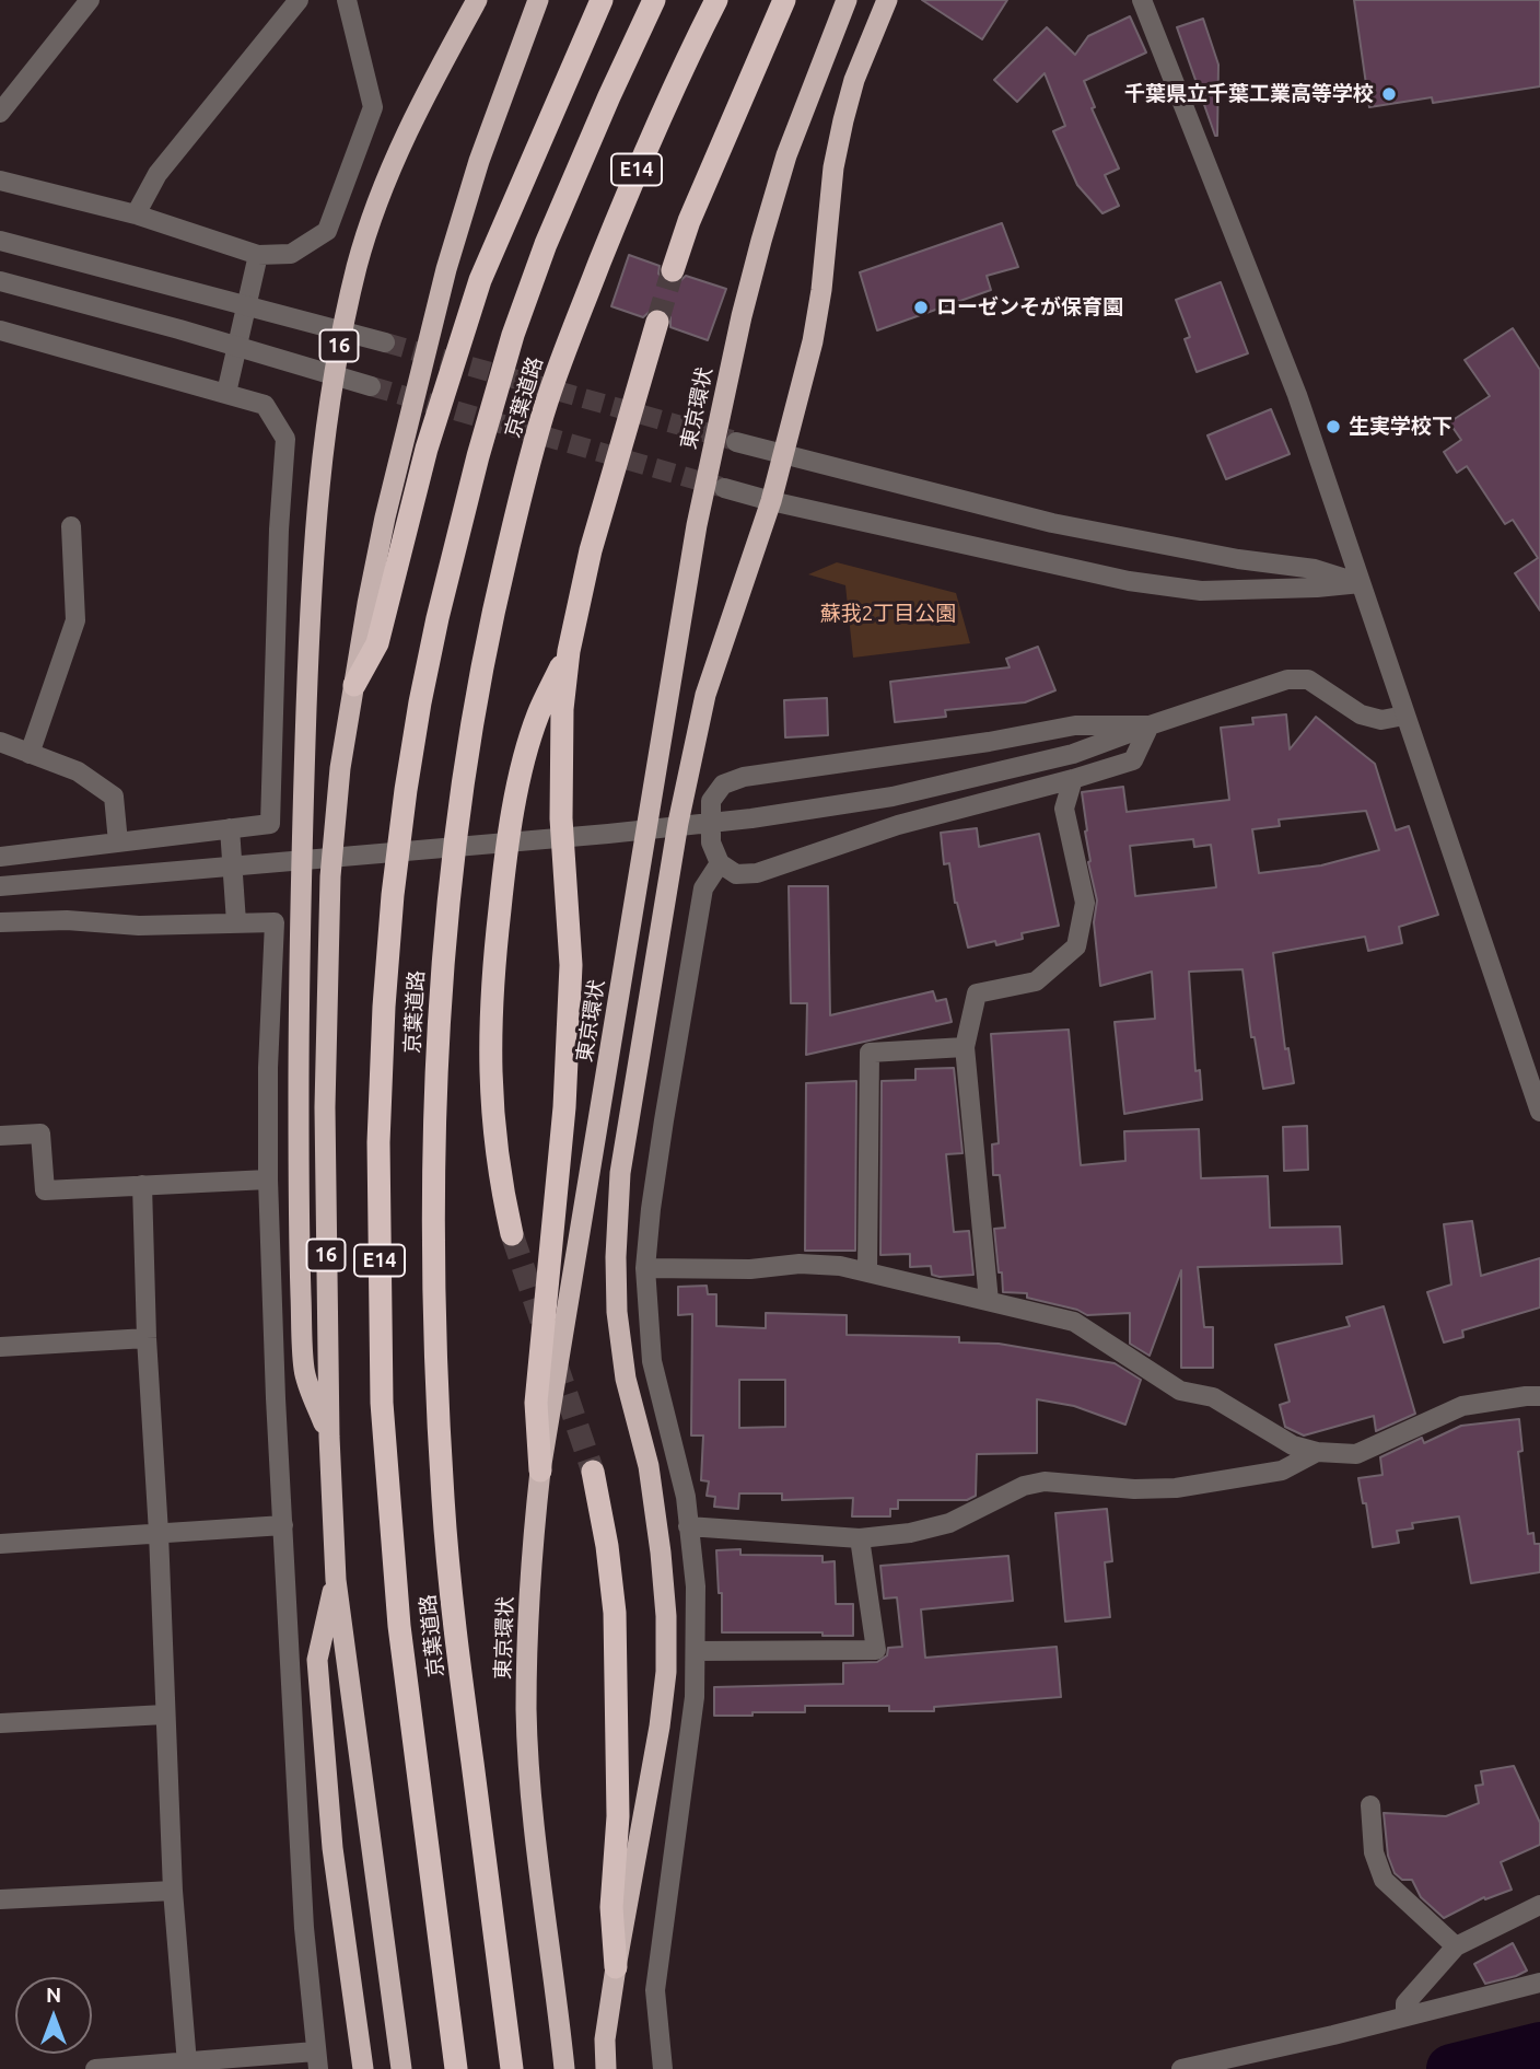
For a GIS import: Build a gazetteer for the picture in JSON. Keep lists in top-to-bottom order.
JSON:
{
  "streets": {
    "highway": [
      "E14",
      "16",
      "京葉道路",
      "東京環状"
    ]
  },
  "parks": ["蘇我2丁目公園"],
  "places": ["千葉県立千葉工業高等学校", "ローゼンそが保育園", "生実学校下"],
  "north": "top"
}
